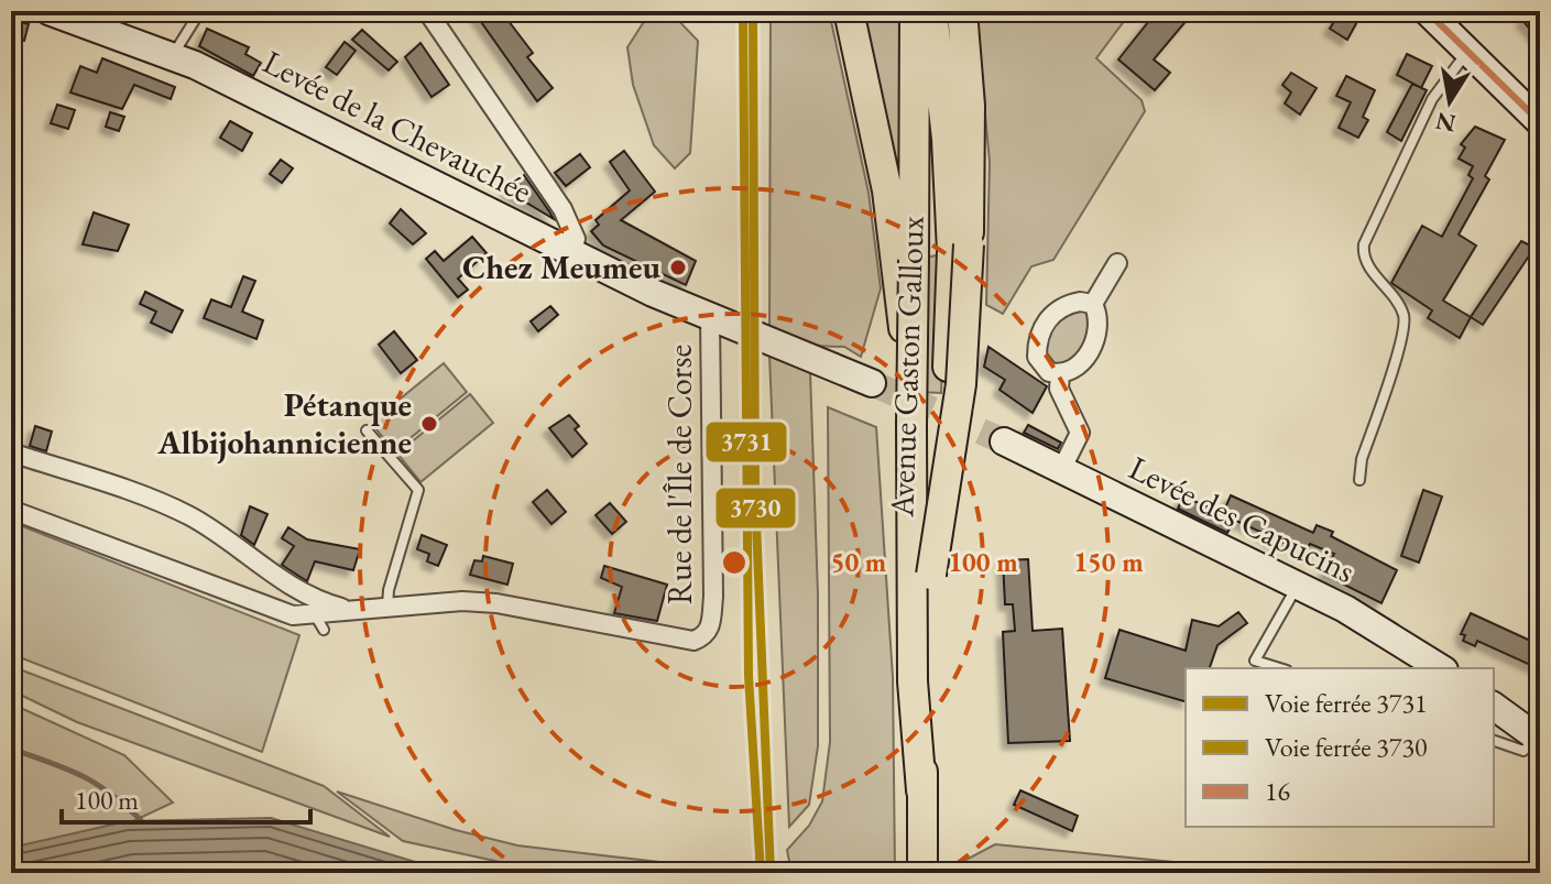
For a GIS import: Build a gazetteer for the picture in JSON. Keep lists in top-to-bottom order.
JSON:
{
  "streets": {
    "main road": ["Avenue Gaston Galloux"],
    "street": ["Levée de la Chevauchée", "Rue de l'Île de Corse", "Levée des Capucins"]
  },
  "crossings": [
    ["Levée de la Chevauchée", "Rue de l'Île de Corse"]
  ],
  "places": ["Chez Meumeu", "Pétanque Albijohannicienne"],
  "lines": ["rail line 3731", "rail line 3730", "transit line 16"],
  "legend": ["Voie ferrée 3731", "Voie ferrée 3730", "16"],
  "scale_bar": "100 m",
  "north": "bottom",
  "rings": ["50 m", "100 m", "150 m"]
}
